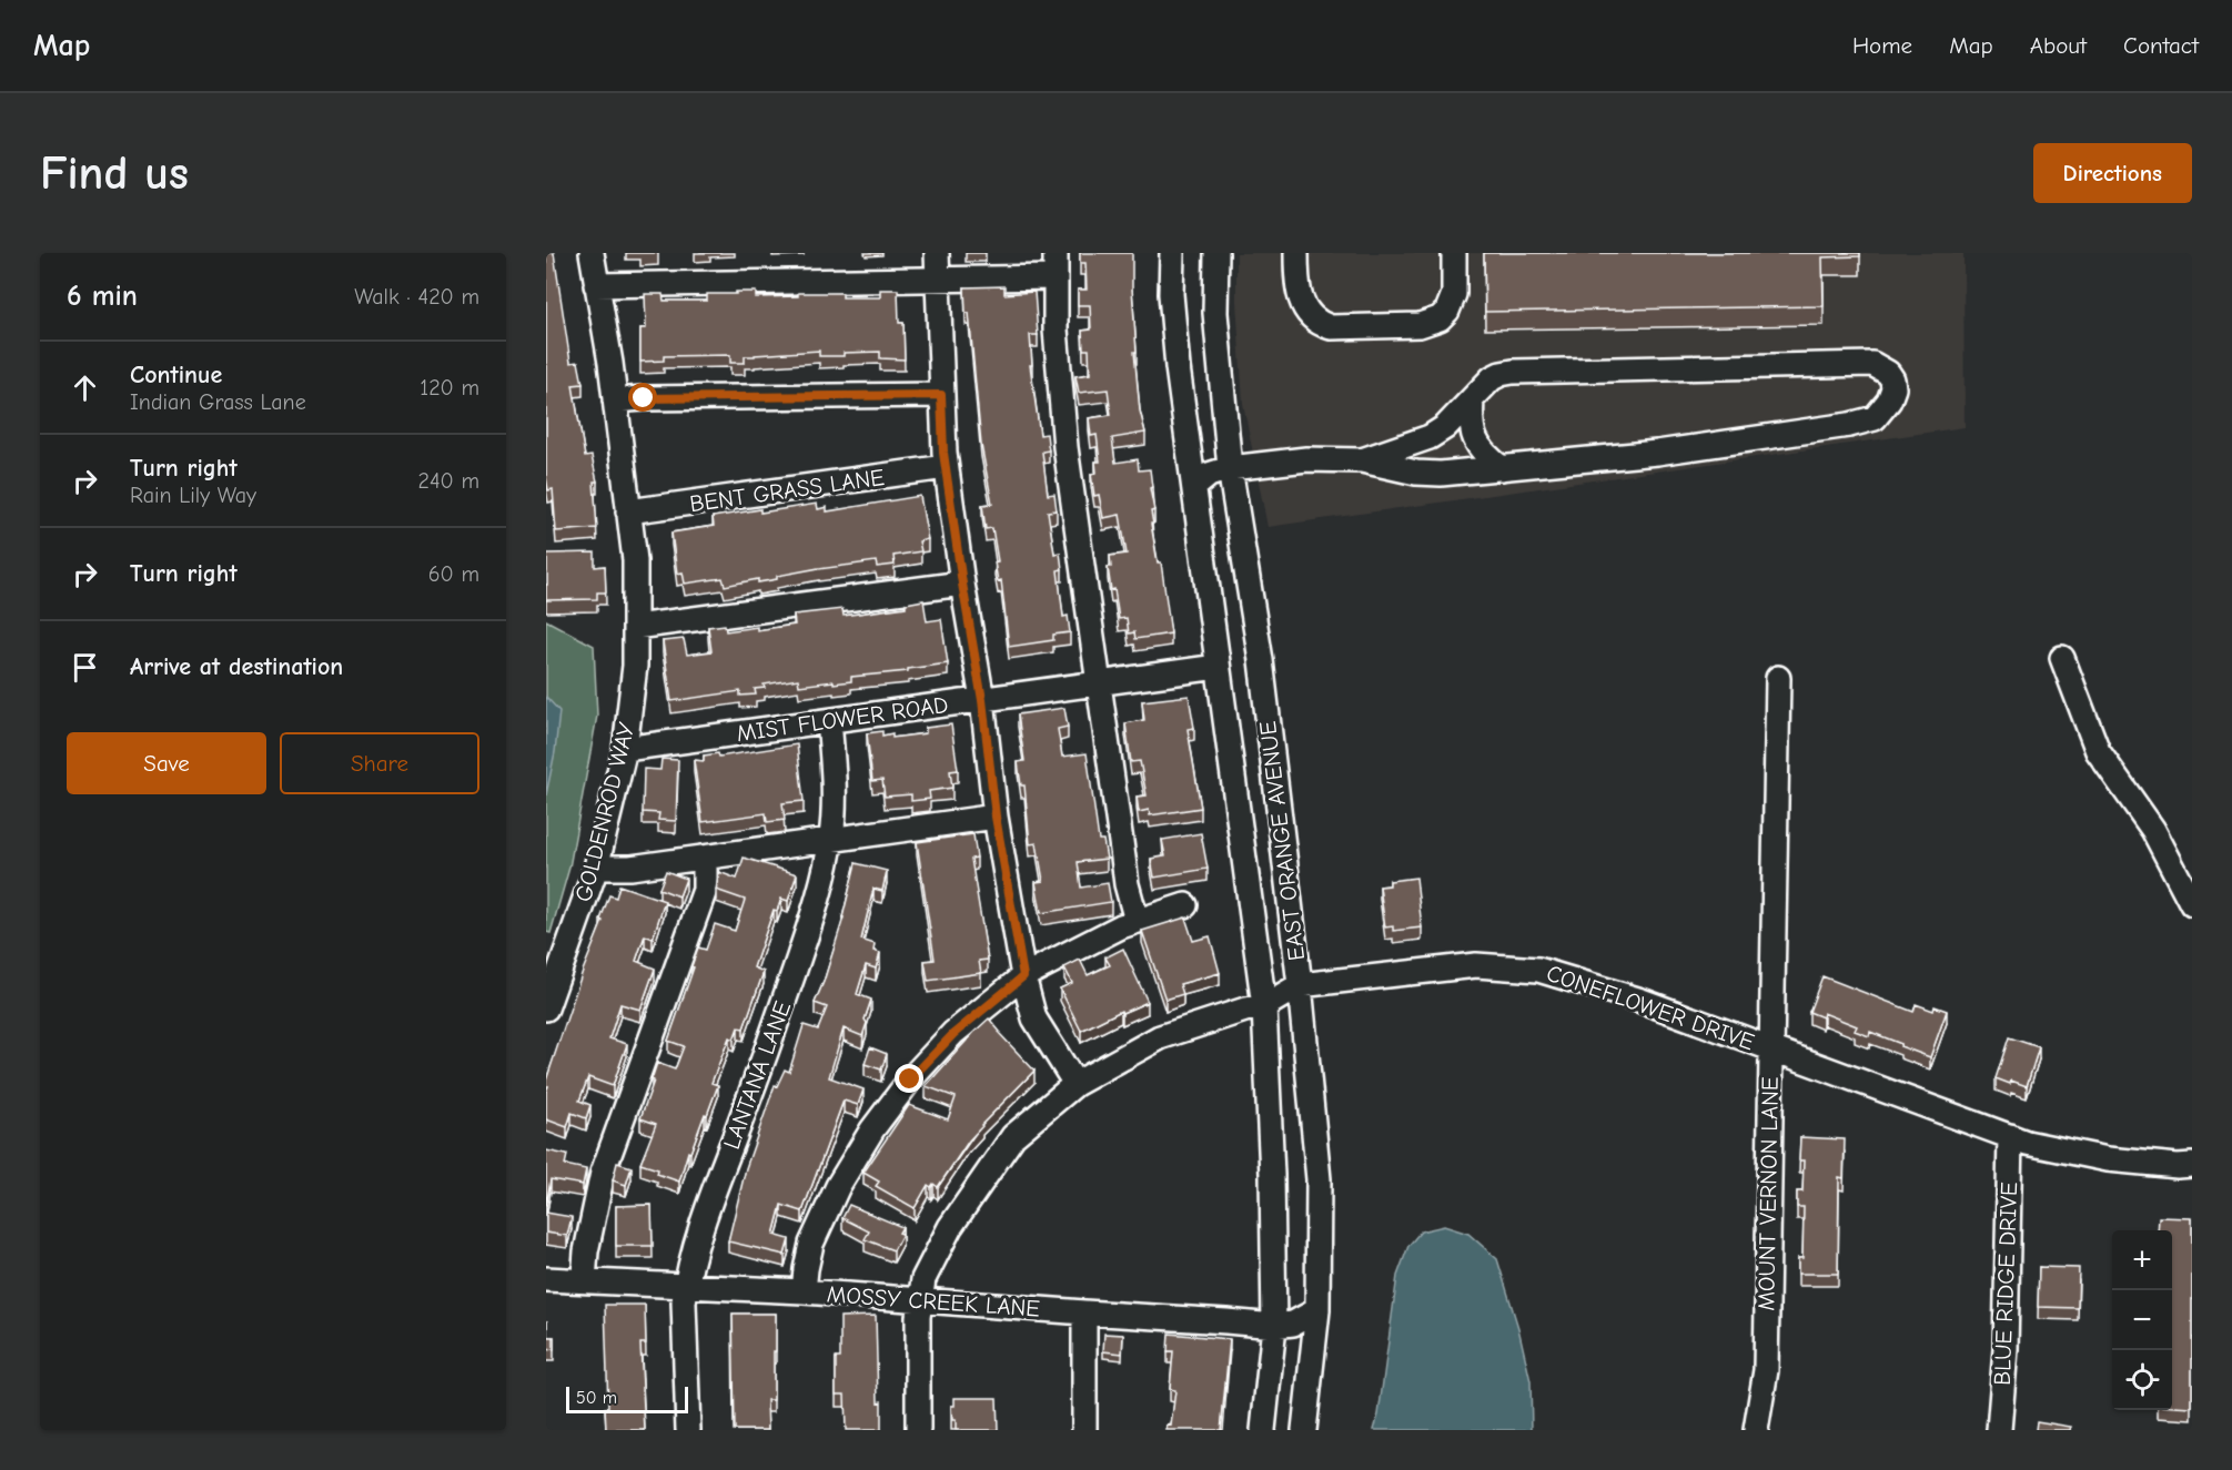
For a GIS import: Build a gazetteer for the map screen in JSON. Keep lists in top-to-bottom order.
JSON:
{
  "streets": {
    "street": [
      "BENT GRASS LANE",
      "MIST FLOWER ROAD",
      "GOLDENROD WAY",
      "EAST ORANGE AVENUE",
      "CONEFLOWER DRIVE",
      "LANTANA LANE",
      "MOUNT VERNON LANE",
      "BLUE RIDGE DRIVE",
      "MOSSY CREEK LANE"
    ]
  },
  "crossings": [
    ["BENT GRASS LANE", "GOLDENROD WAY"],
    ["MIST FLOWER ROAD", "GOLDENROD WAY"],
    ["MIST FLOWER ROAD", "EAST ORANGE AVENUE"],
    ["MIST FLOWER ROAD", "LANTANA LANE"],
    ["EAST ORANGE AVENUE", "CONEFLOWER DRIVE"],
    ["EAST ORANGE AVENUE", "MOSSY CREEK LANE"],
    ["CONEFLOWER DRIVE", "MOUNT VERNON LANE"],
    ["CONEFLOWER DRIVE", "BLUE RIDGE DRIVE"],
    ["CONEFLOWER DRIVE", "MOSSY CREEK LANE"],
    ["LANTANA LANE", "MOSSY CREEK LANE"]
  ],
  "scale_bar": "50 m",
  "page": {
    "header": "Map",
    "nav": [
      "Home",
      "Map",
      "About",
      "Contact"
    ],
    "buttons": [
      "Directions",
      ["Save", "Share"]
    ],
    "title": "Find us",
    "heading": ["6 min", "Walk · 420 m"],
    "list": [
      ["Continue", "Indian Grass Lane", "120 m"],
      ["Turn right", "Rain Lily Way", "240 m"],
      ["Turn right", "60 m"],
      "Arrive at destination"
    ],
    "map_buttons": ["+", "−"],
    "scale": "50 m"
  }
}
